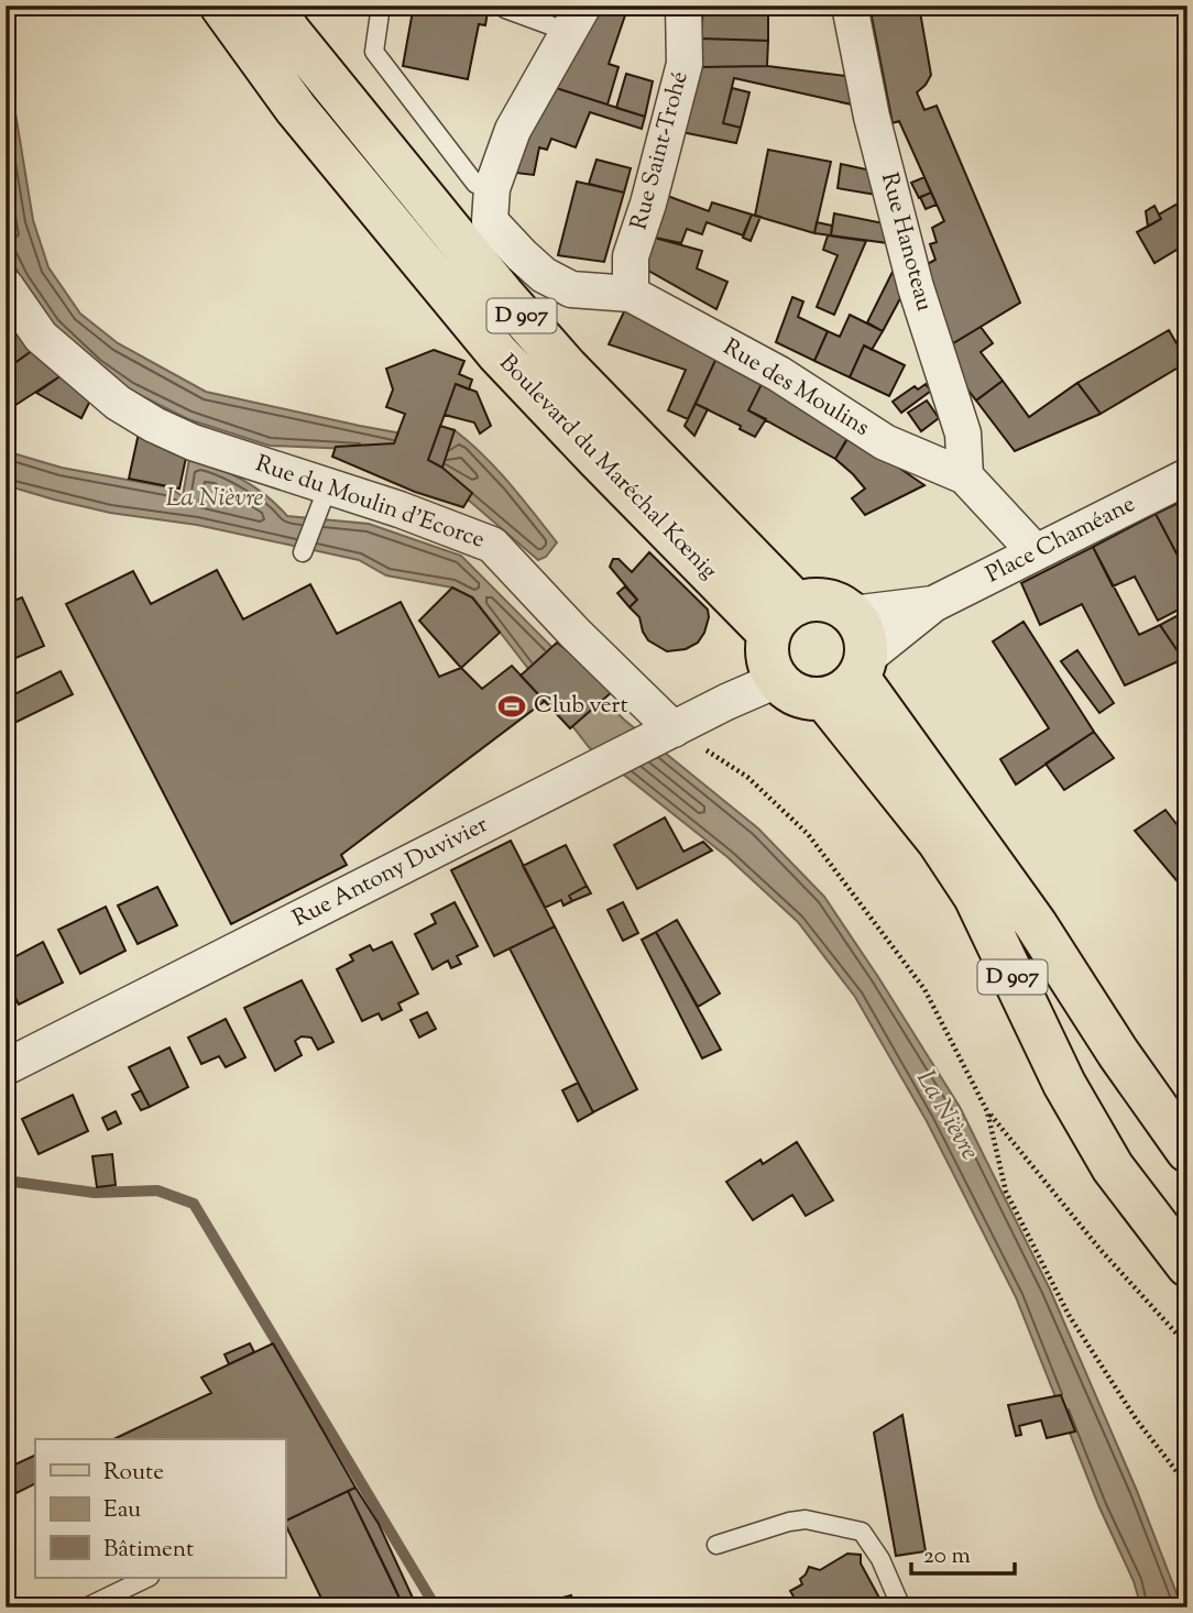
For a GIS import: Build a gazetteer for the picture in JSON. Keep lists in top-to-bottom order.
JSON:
{
  "streets": {
    "main road": ["D 907", "Boulevard du Maréchal Kœnig"],
    "street": [
      "Rue Saint-Trohé",
      "Rue Hanoteau",
      "Rue des Moulins",
      "Rue du Moulin d'Ecorce",
      "Place Chaméane",
      "Rue Antony Duvivier"
    ]
  },
  "crossings": [
    ["Rue Saint-Trohé", "Rue des Moulins"],
    ["Rue Hanoteau", "Rue des Moulins"],
    ["D 907", "Boulevard du Maréchal Kœnig"],
    ["D 907", "Place Chaméane"],
    ["D 907", "Rue Antony Duvivier"],
    ["Boulevard du Maréchal Kœnig", "Place Chaméane"],
    ["Boulevard du Maréchal Kœnig", "Rue Antony Duvivier"],
    ["Rue du Moulin d'Ecorce", "Rue Antony Duvivier"],
    ["Place Chaméane", "Rue Antony Duvivier"]
  ],
  "water": ["La Nièvre"],
  "places": {
    "sports": ["Club vert"]
  },
  "legend": ["Route", "Eau", "Bâtiment"],
  "scale_bar": "20 m"
}
